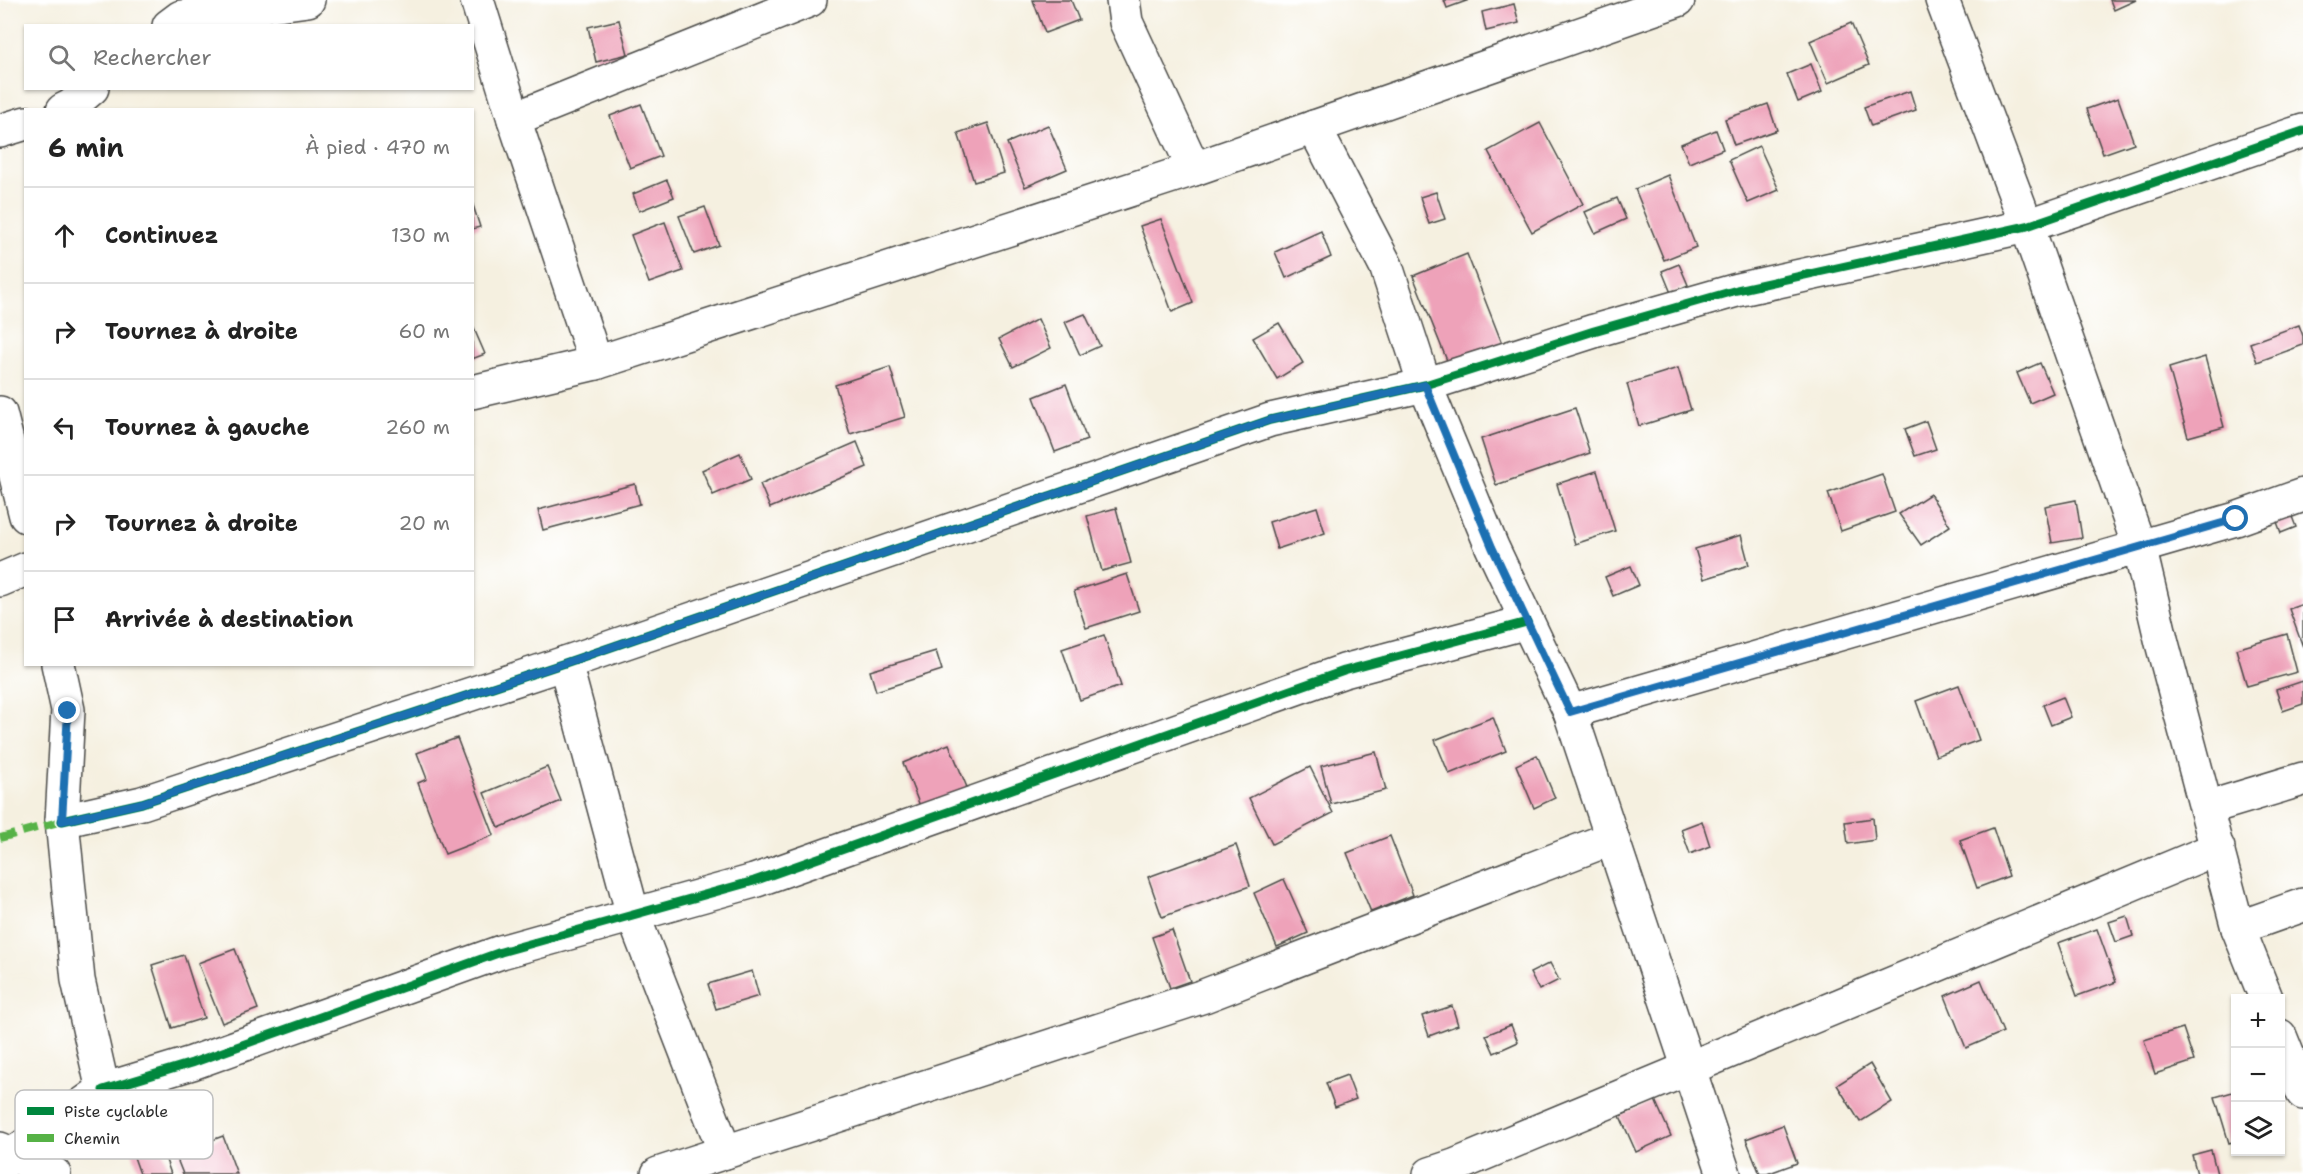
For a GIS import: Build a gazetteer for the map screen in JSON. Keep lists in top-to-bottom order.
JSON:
{
  "legend": ["Piste cyclable", "Chemin"],
  "page": {
    "search": "Rechercher",
    "heading": ["6 min", "À pied · 470 m"],
    "list": [
      ["Continuez", "130 m"],
      ["Tournez à droite", "60 m"],
      ["Tournez à gauche", "260 m"],
      ["Tournez à droite", "20 m"],
      "Arrivée à destination"
    ],
    "map_buttons": ["+", "−"]
  }
}
